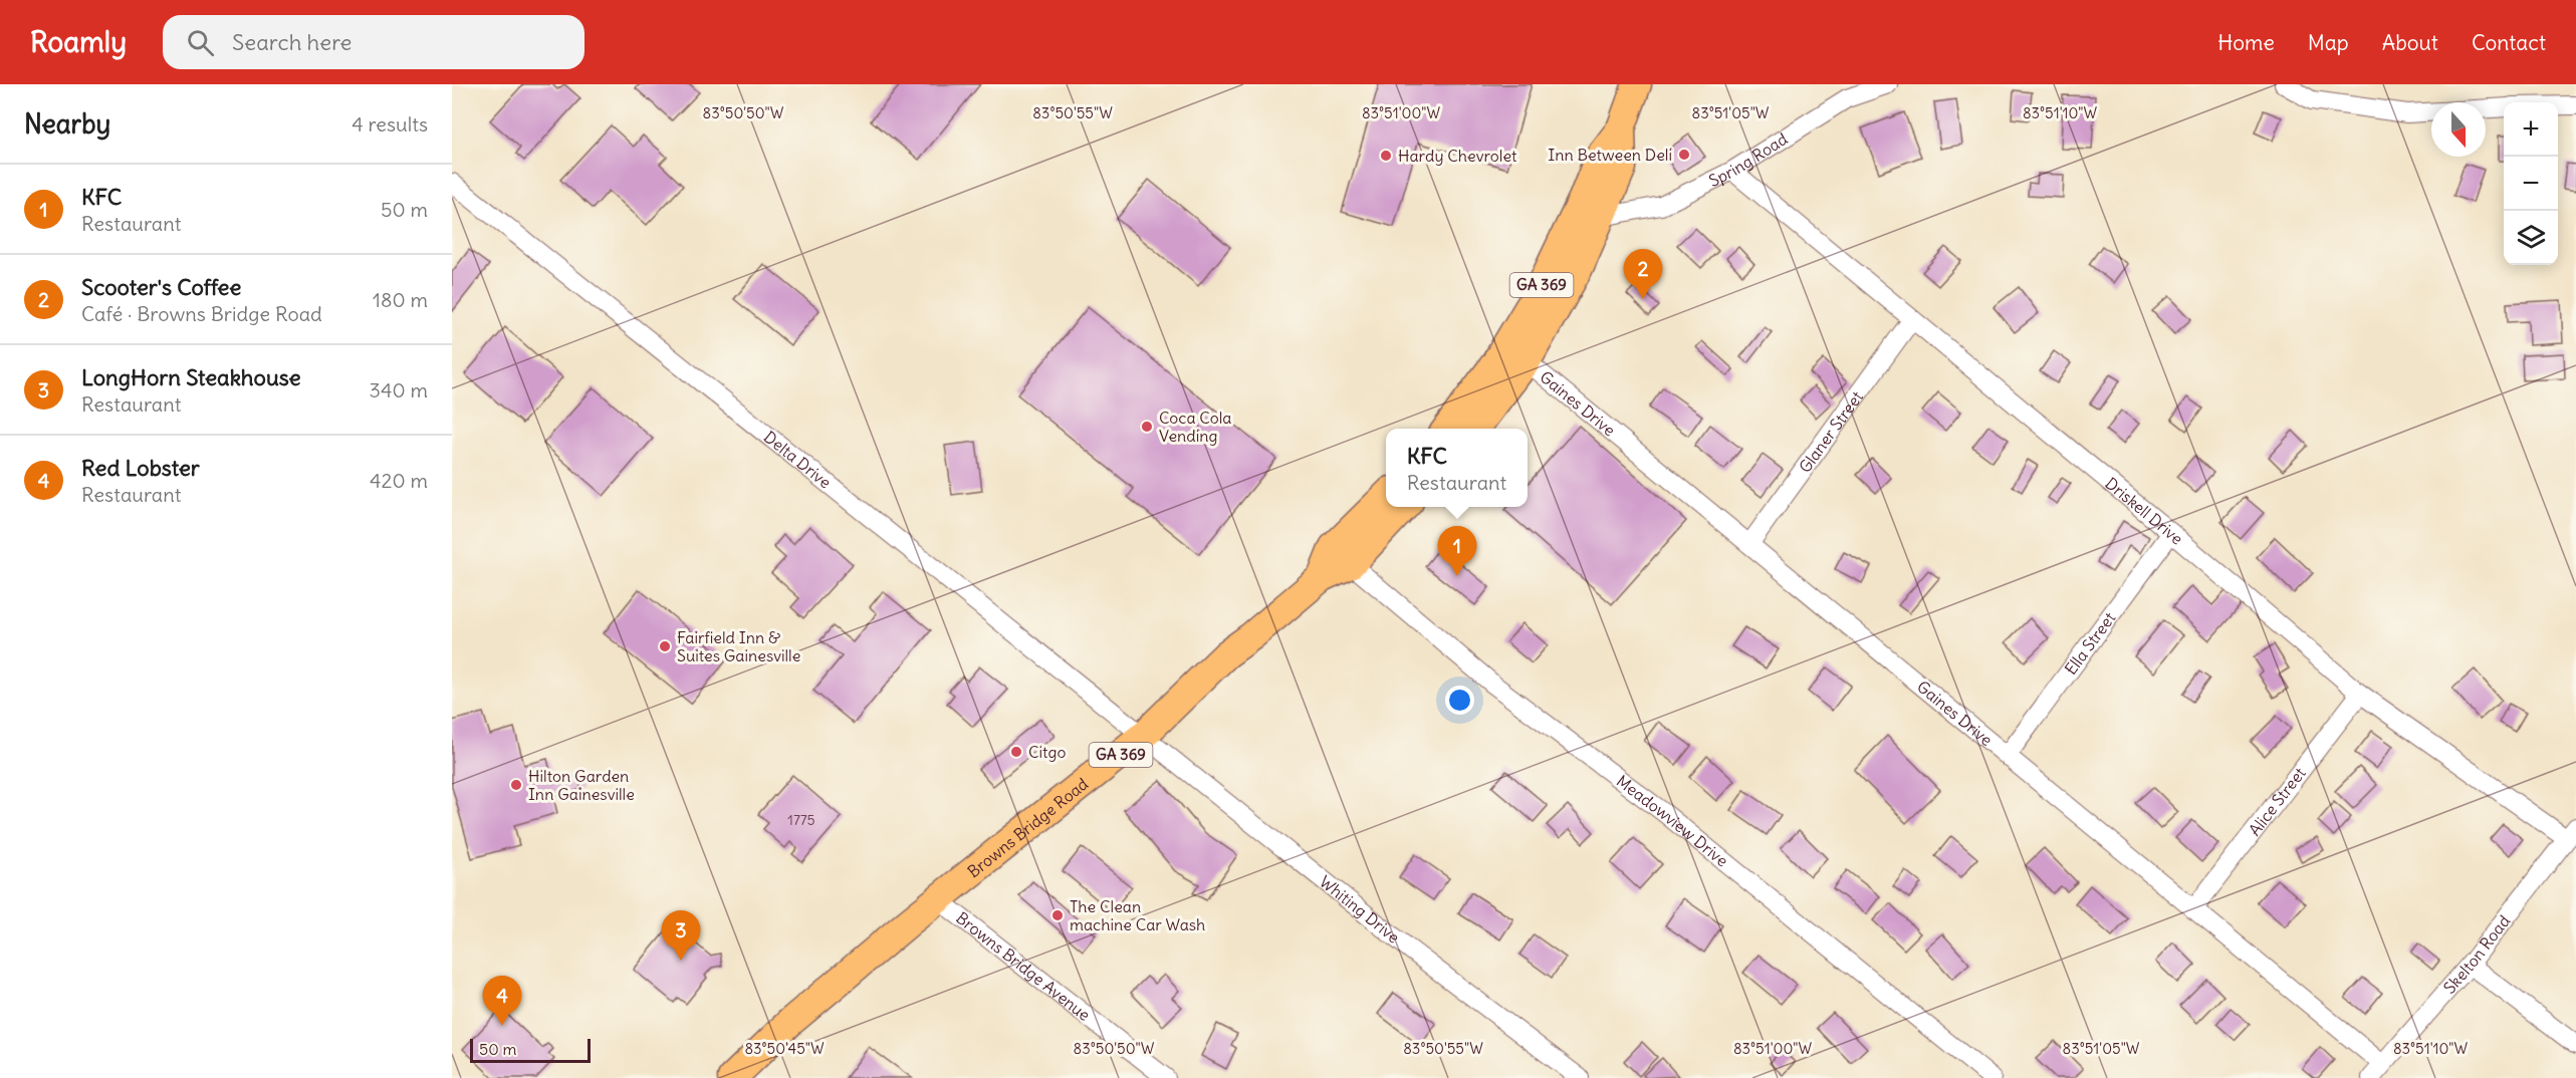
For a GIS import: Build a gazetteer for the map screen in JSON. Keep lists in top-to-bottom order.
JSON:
{
  "streets": {
    "main road": ["GA 369", "Browns Bridge Road"],
    "street": [
      "Spring Road",
      "Gaines Drive",
      "Glaner Street",
      "Delta Drive",
      "Driskell Drive",
      "Ella Street",
      "Alice Street",
      "Meadowview Drive",
      "Whiting Drive",
      "Skelton Road",
      "Browns Bridge Avenue"
    ]
  },
  "crossings": [
    ["Spring Road", "GA 369"],
    ["Spring Road", "Driskell Drive"],
    ["GA 369", "Gaines Drive"],
    ["Gaines Drive", "Glaner Street"],
    ["Gaines Drive", "Ella Street"],
    ["Gaines Drive", "Alice Street"],
    ["Gaines Drive", "Skelton Road"],
    ["Glaner Street", "Driskell Drive"],
    ["Delta Drive", "Browns Bridge Road"],
    ["Delta Drive", "Whiting Drive"],
    ["Driskell Drive", "Ella Street"],
    ["Driskell Drive", "Alice Street"],
    ["Driskell Drive", "Skelton Road"],
    ["Meadowview Drive", "Browns Bridge Road"],
    ["Browns Bridge Road", "Whiting Drive"],
    ["Browns Bridge Road", "Browns Bridge Avenue"]
  ],
  "places": [
    "Inn Between Deli",
    "Hardy Chevrolet",
    "Coca Cola Vending",
    "Fairfield Inn & Suites Gainesville",
    "Citgo",
    "Hilton Garden Inn Gainesville",
    "The Clean machine Car Wash"
  ],
  "house_numbers": ["1775"],
  "scale_bar": "50 m",
  "north": "bottom",
  "page": {
    "header": "Roamly",
    "search": "Search here",
    "nav": [
      "Home",
      "Map",
      "About",
      "Contact"
    ],
    "heading": ["Nearby", "4 results"],
    "map_buttons": ["+", "−"],
    "list": [
      {
        "mark": "1",
        "name": "KFC",
        "note": "Restaurant",
        "value": "50 m"
      },
      {
        "mark": "2",
        "name": "Scooter's Coffee",
        "note": "Café · Browns Bridge Road",
        "value": "180 m"
      },
      {
        "mark": "3",
        "name": "LongHorn Steakhouse",
        "note": "Restaurant",
        "value": "340 m"
      },
      {
        "mark": "4",
        "name": "Red Lobster",
        "note": "Restaurant",
        "value": "420 m"
      }
    ],
    "pins": [
      "2",
      "1",
      "3",
      "4"
    ],
    "popup": ["KFC", "Restaurant"],
    "scale": "50 m"
  },
  "coordinates": [
    "83°51'10\"W",
    "83°50'50\"W",
    "83°50'55\"W",
    "83°51'00\"W",
    "83°51'05\"W",
    "83°50'45\"W"
  ]
}
